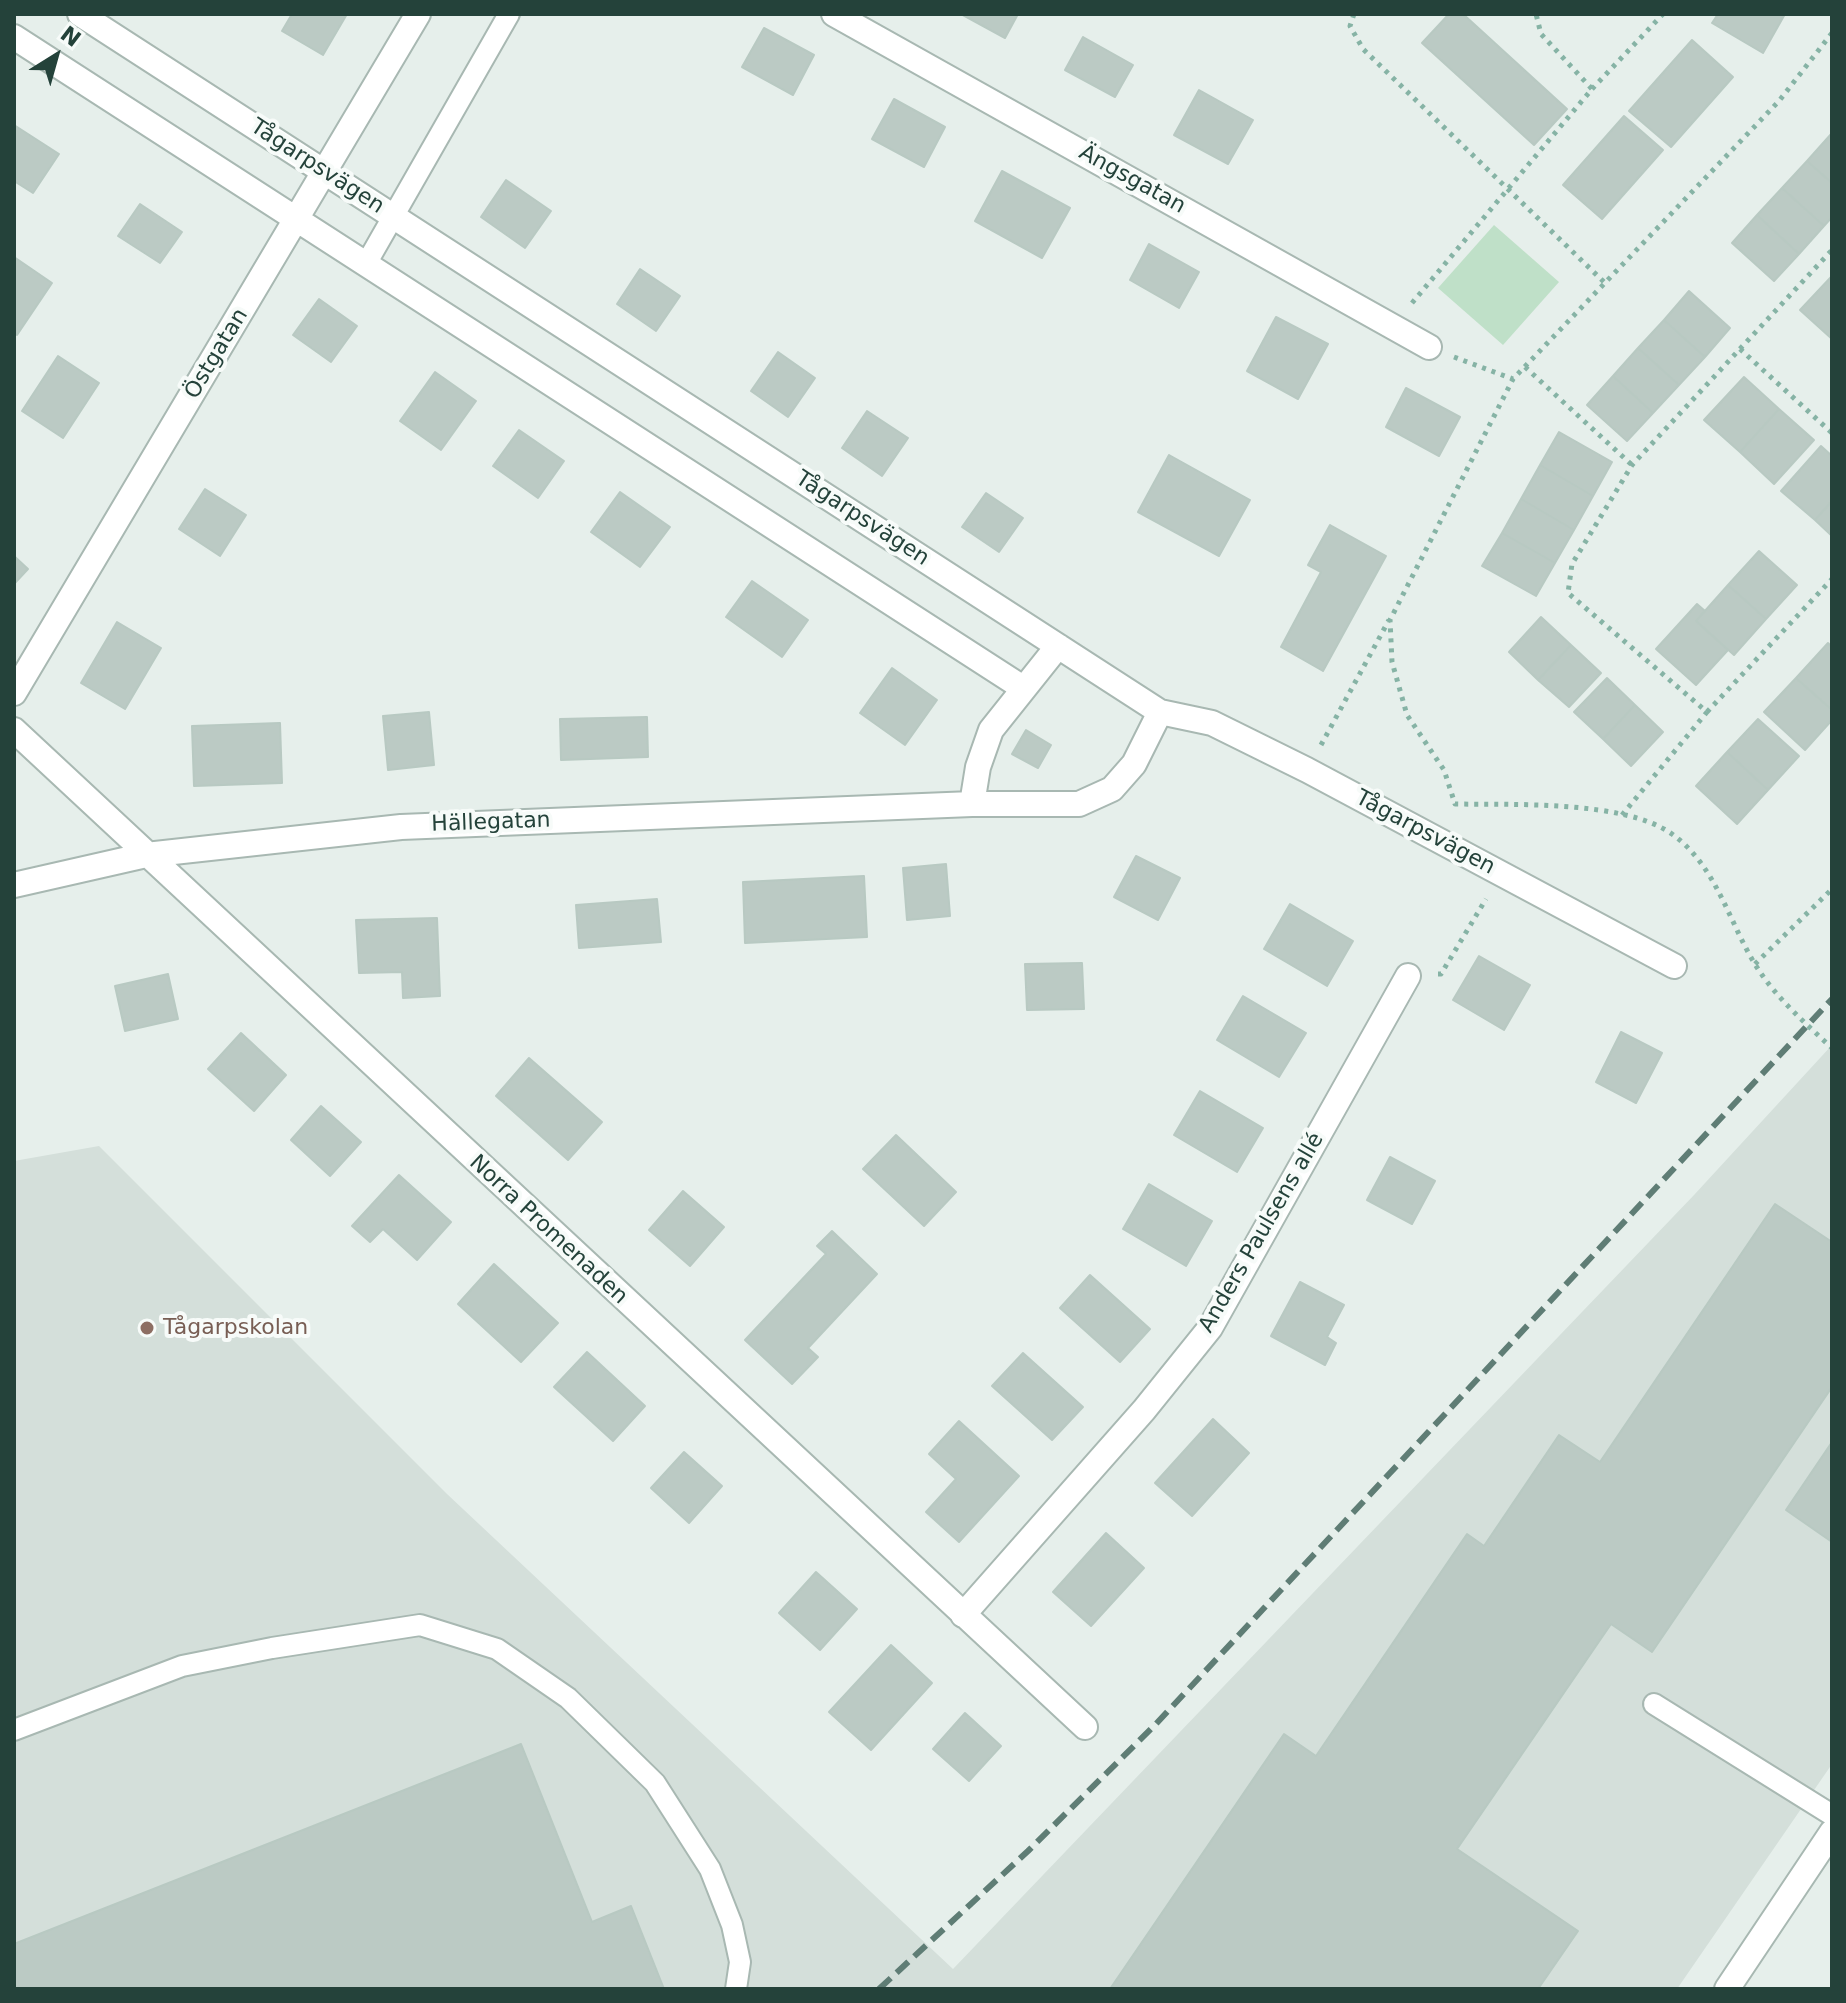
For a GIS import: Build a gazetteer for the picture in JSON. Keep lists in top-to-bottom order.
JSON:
{
  "streets": {
    "street": [
      "Tågarpsvägen",
      "Ängsgatan",
      "Östgatan",
      "Hällegatan",
      "Norra Promenaden",
      "Anders Paulsens allé"
    ]
  },
  "crossings": [
    ["Tågarpsvägen", "Östgatan"],
    ["Tågarpsvägen", "Hällegatan"],
    ["Hällegatan", "Norra Promenaden"],
    ["Norra Promenaden", "Anders Paulsens allé"]
  ],
  "places": ["Tågarpskolan"],
  "north": "top right"
}
